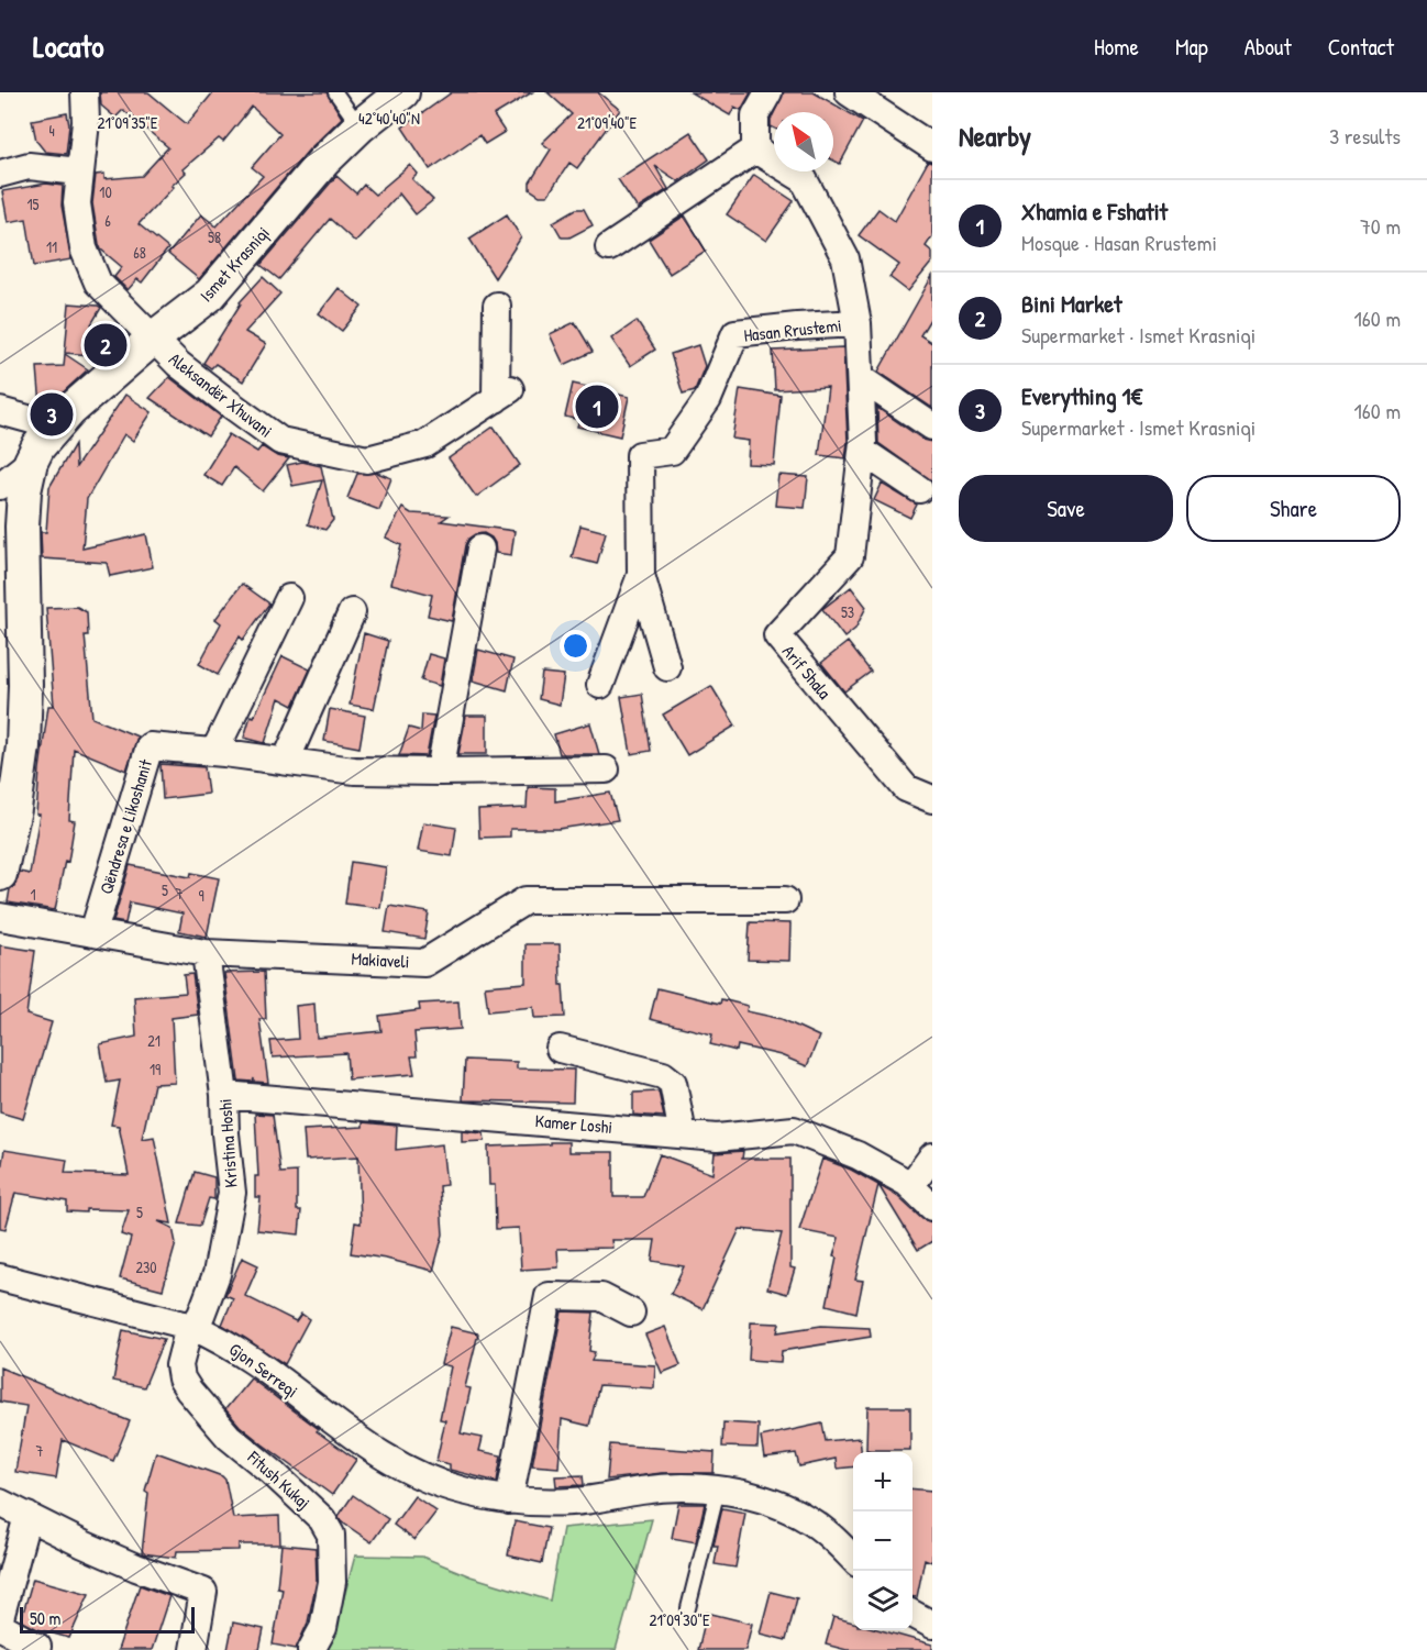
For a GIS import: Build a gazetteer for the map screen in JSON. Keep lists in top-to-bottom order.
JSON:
{
  "streets": {
    "street": [
      "Ismet Krasniqi",
      "Hasan Rrustemi",
      "Aleksandër Xhuvani",
      "Arif Shala",
      "Qëndresa e Likoshanit",
      "Makiaveli",
      "Kamer Loshi",
      "Kristina Hoshi",
      "Gjon Serreqi",
      "Fitush Kukaj"
    ]
  },
  "crossings": [
    ["Ismet Krasniqi", "Aleksandër Xhuvani"],
    ["Hasan Rrustemi", "Arif Shala"],
    ["Qëndresa e Likoshanit", "Makiaveli"],
    ["Makiaveli", "Kristina Hoshi"],
    ["Kamer Loshi", "Kristina Hoshi"],
    ["Kristina Hoshi", "Gjon Serreqi"],
    ["Kristina Hoshi", "Fitush Kukaj"],
    ["Gjon Serreqi", "Fitush Kukaj"]
  ],
  "house_numbers": [
    "4",
    "10",
    "15",
    "6",
    "58",
    "11",
    "68",
    "53",
    "5",
    "7",
    "1",
    "9",
    "21",
    "19",
    "5",
    "230",
    "7"
  ],
  "scale_bar": "50 m",
  "north": "top left",
  "page": {
    "header": "Locato",
    "nav": [
      "Home",
      "Map",
      "About",
      "Contact"
    ],
    "heading": ["Nearby", "3 results"],
    "list": [
      {
        "mark": "1",
        "name": "Xhamia e Fshatit",
        "note": "Mosque · Hasan Rrustemi",
        "value": "70 m"
      },
      {
        "mark": "2",
        "name": "Bini Market",
        "note": "Supermarket · Ismet Krasniqi",
        "value": "160 m"
      },
      {
        "mark": "3",
        "name": "Everything 1€",
        "note": "Supermarket · Ismet Krasniqi",
        "value": "160 m"
      }
    ],
    "pins": ["2", "1", "3"],
    "buttons": ["Save", "Share"],
    "map_buttons": ["+", "−"],
    "scale": "50 m"
  },
  "coordinates": [
    "42°40'40\"N",
    "21°09'35\"E",
    "21°09'40\"E",
    "21°09'30\"E"
  ]
}
